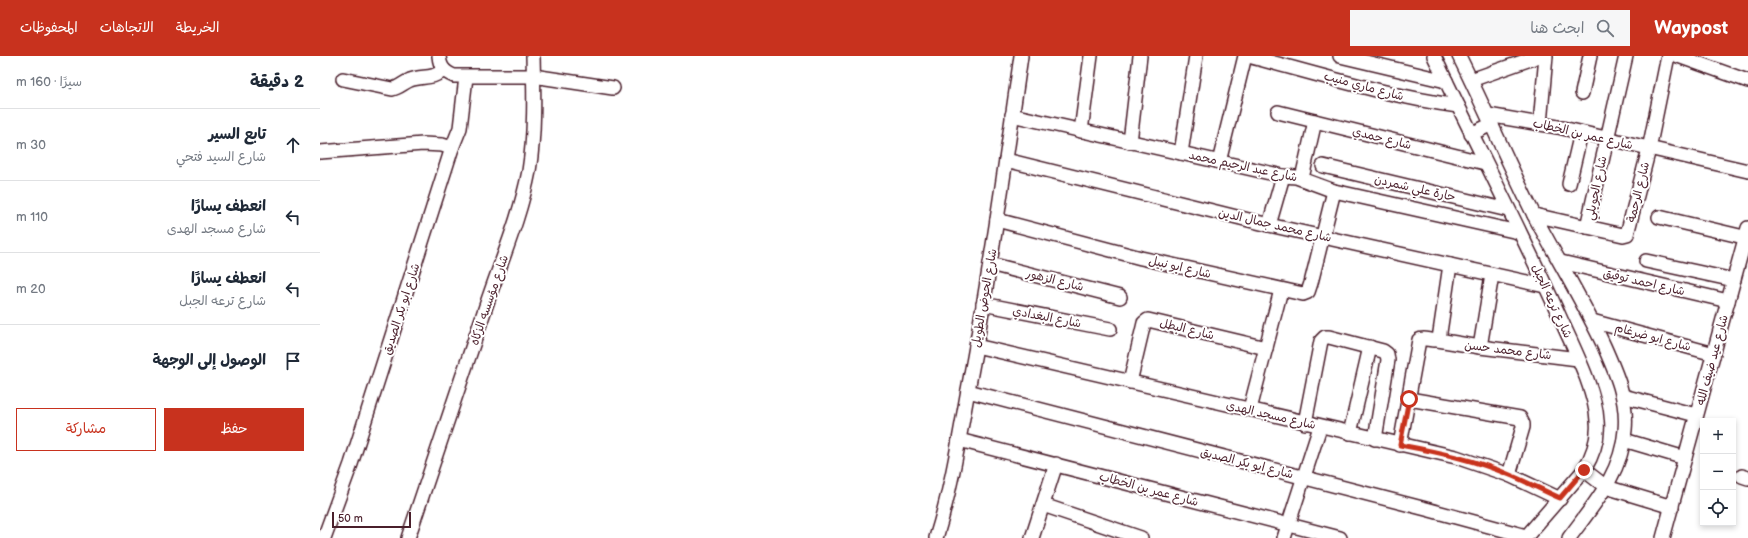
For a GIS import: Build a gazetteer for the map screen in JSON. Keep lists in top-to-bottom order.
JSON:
{
  "streets": {
    "street": [
      "شارع ماري منيب",
      "شارع عمر بن الخطاب",
      "شارع حمدي",
      "شارع عبد الرحيم محمد",
      "حارة علي شمردن",
      "شارع الجويلي",
      "شارع الرحمة",
      "شارع محمد جمال الدين",
      "شارع ابو نبيل",
      "شارع الزهور",
      "شارع احمد توفيق",
      "شارع الحوض الطويل",
      "شارع مؤسسه الزكاه",
      "شارع ترعه الجبل",
      "شارع ابو بكر الصديق",
      "شارع البغدادي",
      "شارع البطل",
      "شارع ابو ضرغام",
      "شارع محمد حسن",
      "شارع عيد ضيف الله",
      "شارع مسجد الهدى"
    ]
  },
  "crossings": [
    ["شارع ماري منيب", "شارع ترعه الجبل"],
    ["شارع عمر بن الخطاب", "شارع الجويلي"],
    ["شارع عمر بن الخطاب", "شارع الرحمة"],
    ["شارع عمر بن الخطاب", "شارع الحوض الطويل"],
    ["شارع عمر بن الخطاب", "شارع ترعه الجبل"],
    ["شارع حمدي", "شارع ترعه الجبل"],
    ["شارع عبد الرحيم محمد", "شارع الحوض الطويل"],
    ["شارع عبد الرحيم محمد", "شارع ترعه الجبل"],
    ["حارة علي شمردن", "شارع ترعه الجبل"],
    ["شارع الجويلي", "شارع الرحمة"],
    ["شارع الرحمة", "شارع ترعه الجبل"],
    ["شارع محمد جمال الدين", "شارع ابو نبيل"],
    ["شارع محمد جمال الدين", "شارع الحوض الطويل"],
    ["شارع محمد جمال الدين", "شارع ترعه الجبل"],
    ["شارع ابو نبيل", "شارع الحوض الطويل"],
    ["شارع الزهور", "شارع الحوض الطويل"],
    ["شارع احمد توفيق", "شارع ترعه الجبل"],
    ["شارع احمد توفيق", "شارع عيد ضيف الله"],
    ["شارع الحوض الطويل", "شارع ابو بكر الصديق"],
    ["شارع الحوض الطويل", "شارع البغدادي"],
    ["شارع الحوض الطويل", "شارع مسجد الهدى"],
    ["شارع ترعه الجبل", "شارع ابو بكر الصديق"],
    ["شارع ترعه الجبل", "شارع ابو ضرغام"],
    ["شارع ترعه الجبل", "شارع محمد حسن"],
    ["شارع ترعه الجبل", "شارع مسجد الهدى"],
    ["شارع البطل", "شارع مسجد الهدى"],
    ["شارع ابو ضرغام", "شارع عيد ضيف الله"]
  ],
  "scale_bar": "50 m",
  "page": {
    "header": "Waypost",
    "search": "ابحث هنا",
    "nav": ["الخريطة", "الاتجاهات", "المحفوظات"],
    "heading": ["2 دقيقة", "سيرًا · 160 m"],
    "list": [
      ["تابع السير", "شارع السيد فتحي", "30 m"],
      ["انعطف يسارًا", "شارع مسجد الهدى", "110 m"],
      ["انعطف يسارًا", "شارع ترعه الجبل", "20 m"],
      "الوصول إلى الوجهة"
    ],
    "buttons": ["حفظ", "مشاركة"],
    "map_buttons": ["+", "−"],
    "scale": "50 m"
  }
}
